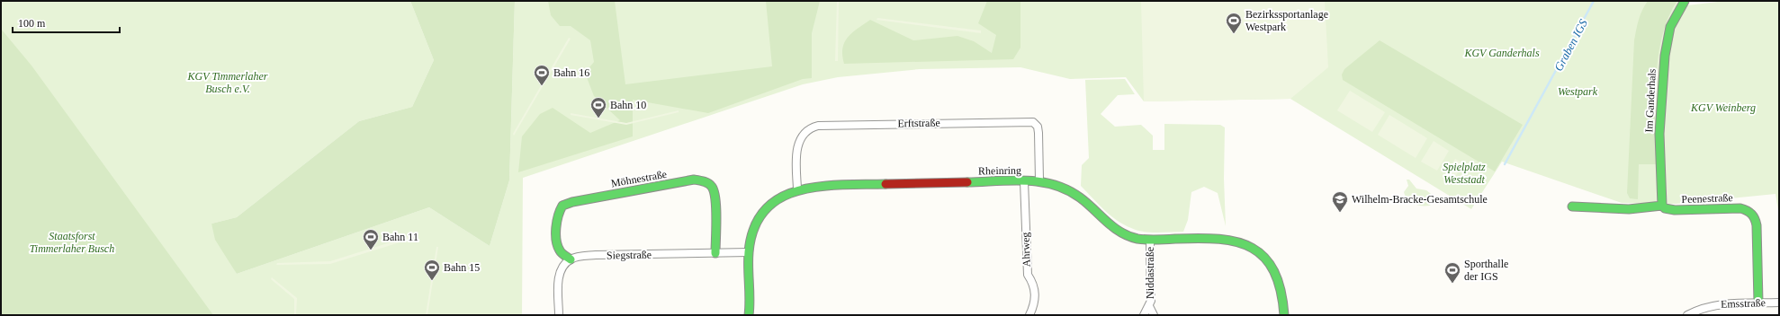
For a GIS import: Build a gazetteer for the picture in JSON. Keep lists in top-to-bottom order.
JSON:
{
  "streets": {
    "street": [
      "Im Ganderhals",
      "Erftstraße",
      "Rheinring",
      "Möhnestraße",
      "Peenestraße",
      "Ahrweg",
      "Siegstraße",
      "Niddastraße",
      "Emsstraße"
    ]
  },
  "crossings": [
    ["Im Ganderhals", "Peenestraße"],
    ["Erftstraße", "Rheinring"],
    ["Rheinring", "Ahrweg"],
    ["Rheinring", "Siegstraße"],
    ["Rheinring", "Niddastraße"],
    ["Möhnestraße", "Siegstraße"],
    ["Peenestraße", "Emsstraße"]
  ],
  "water": ["Graben IGS"],
  "parks": [
    "KGV Ganderhals",
    "KGV Timmerlaher Busch e.V.",
    "Westpark",
    "KGV Weinberg",
    "Spielplatz Weststadt",
    "Staatsforst Timmerlaher Busch"
  ],
  "places": {
    "sports": [
      "Bezirkssportanlage Westpark",
      "Bahn 16",
      "Bahn 10",
      "Bahn 11",
      "Bahn 15",
      "Sporthalle der IGS"
    ],
    "school or university": ["Wilhelm-Bracke-Gesamtschule"]
  },
  "scale_bar": "100 m"
}
